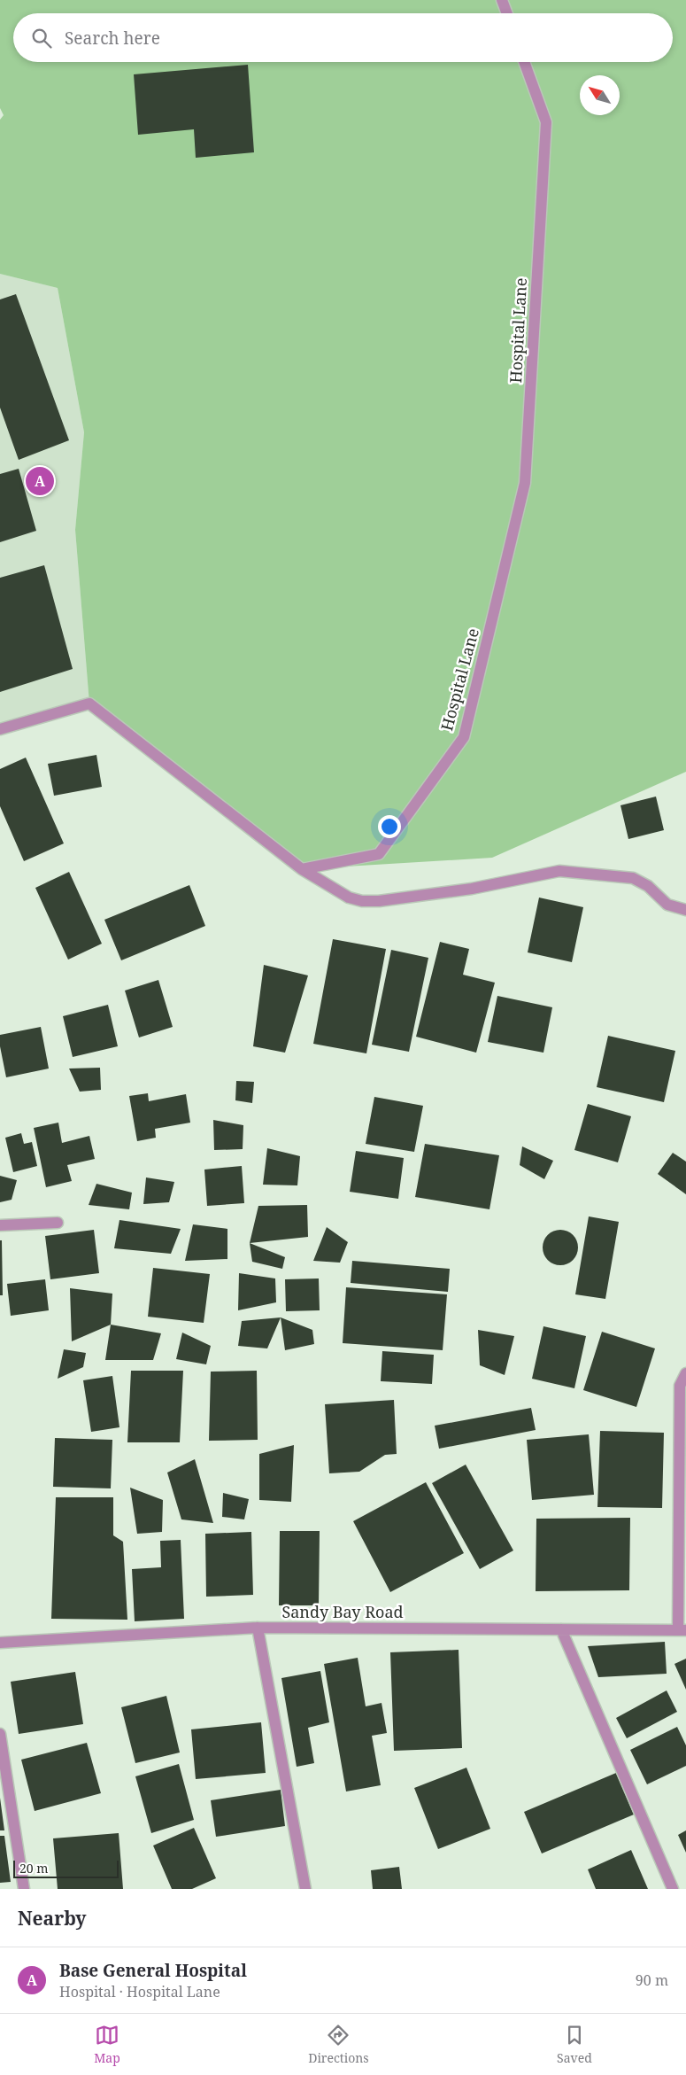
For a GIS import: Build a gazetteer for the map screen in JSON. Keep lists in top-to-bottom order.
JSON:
{
  "streets": {
    "street": ["Hospital Lane", "Sandy Bay Road"]
  },
  "scale_bar": "20 m",
  "north": "top left",
  "page": {
    "search": "Search here",
    "pins": "A",
    "scale": "20 m",
    "heading": "Nearby",
    "list": [
      {
        "mark": "A",
        "name": "Base General Hospital",
        "note": "Hospital · Hospital Lane",
        "value": "90 m"
      }
    ],
    "nav": ["Map", "Directions", "Saved"]
  }
}
